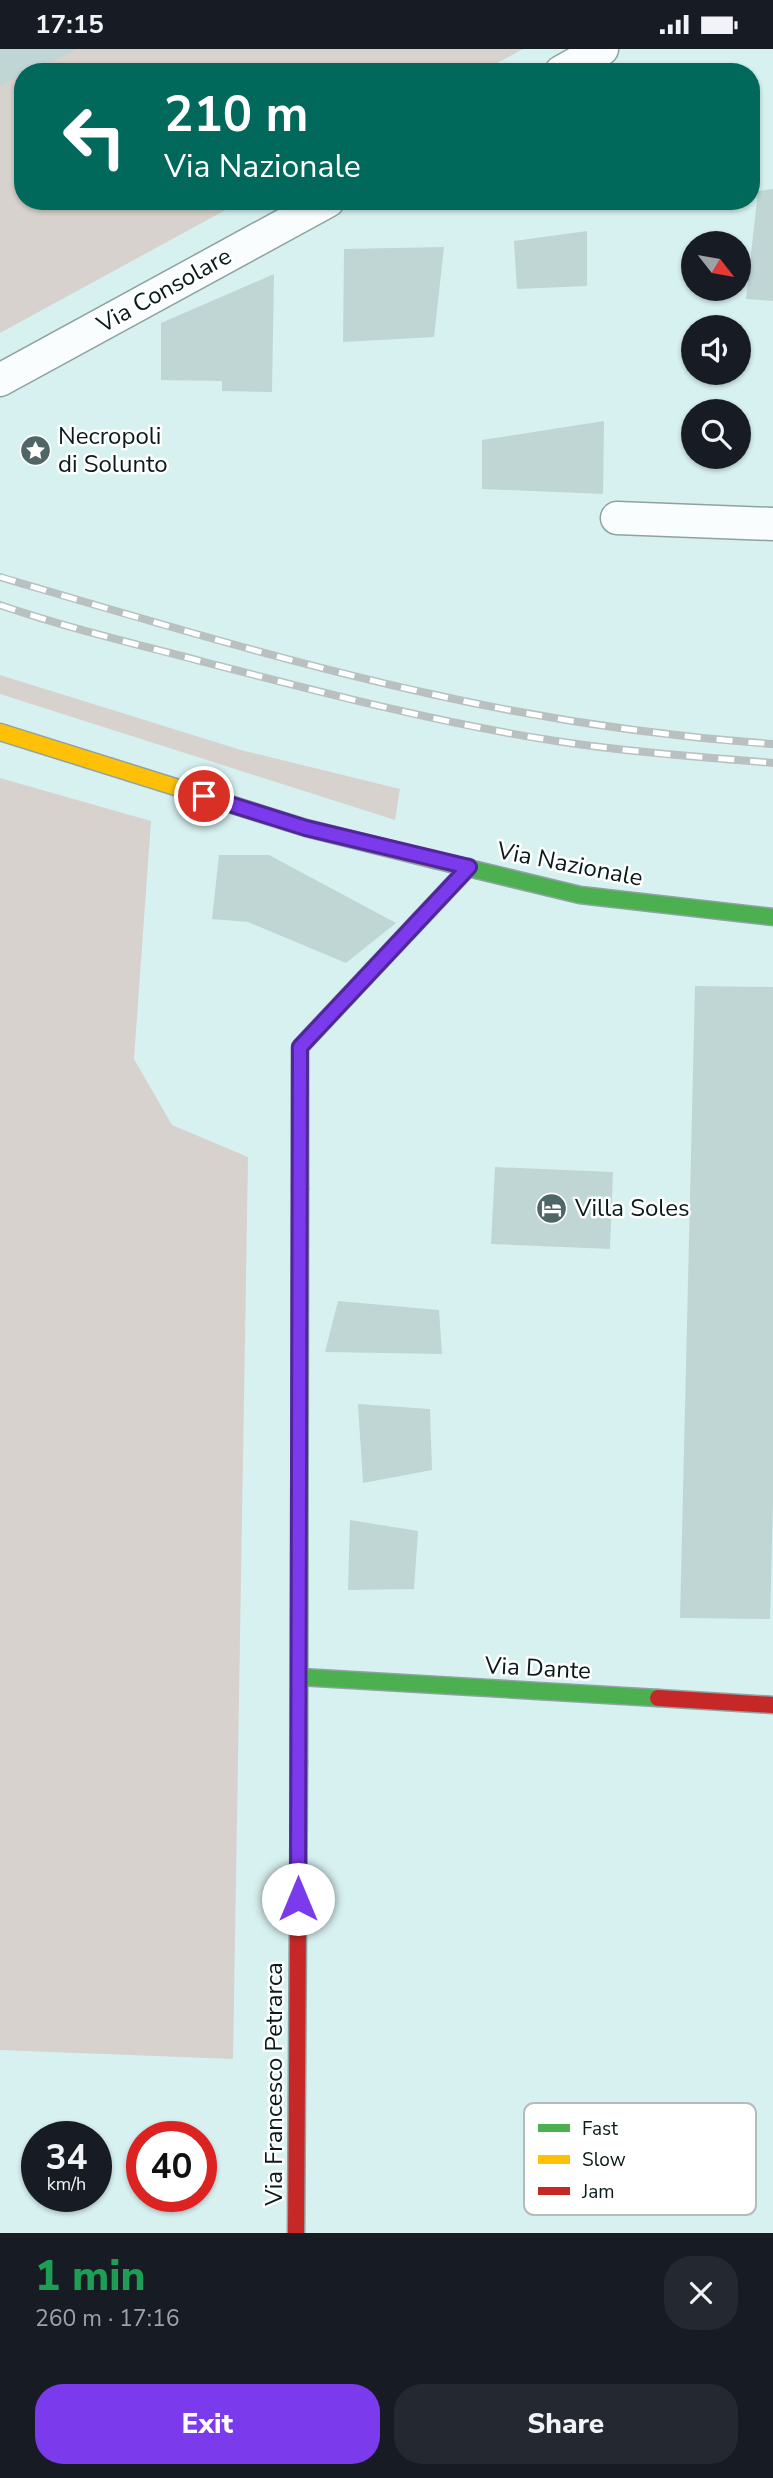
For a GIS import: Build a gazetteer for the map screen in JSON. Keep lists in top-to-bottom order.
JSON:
{
  "streets": {
    "street": [
      "Via Consolare",
      "Via Nazionale",
      "Via Dante",
      "Via Francesco Petrarca"
    ]
  },
  "crossings": [
    ["Via Nazionale", "Via Francesco Petrarca"],
    ["Via Dante", "Via Francesco Petrarca"]
  ],
  "places": {
    "place": ["Necropoli di Solunto"],
    "hotel": ["Villa Soles"]
  },
  "legend": ["Fast", "Slow", "Jam"],
  "north": "bottom right",
  "page": {
    "status": "17:15",
    "turn": ["210 m", "Via Nazionale"],
    "speed": "34 km/h",
    "limit": "40",
    "heading": ["1 min", "260 m · 17:16"],
    "buttons": ["Exit", "Share"]
  }
}
